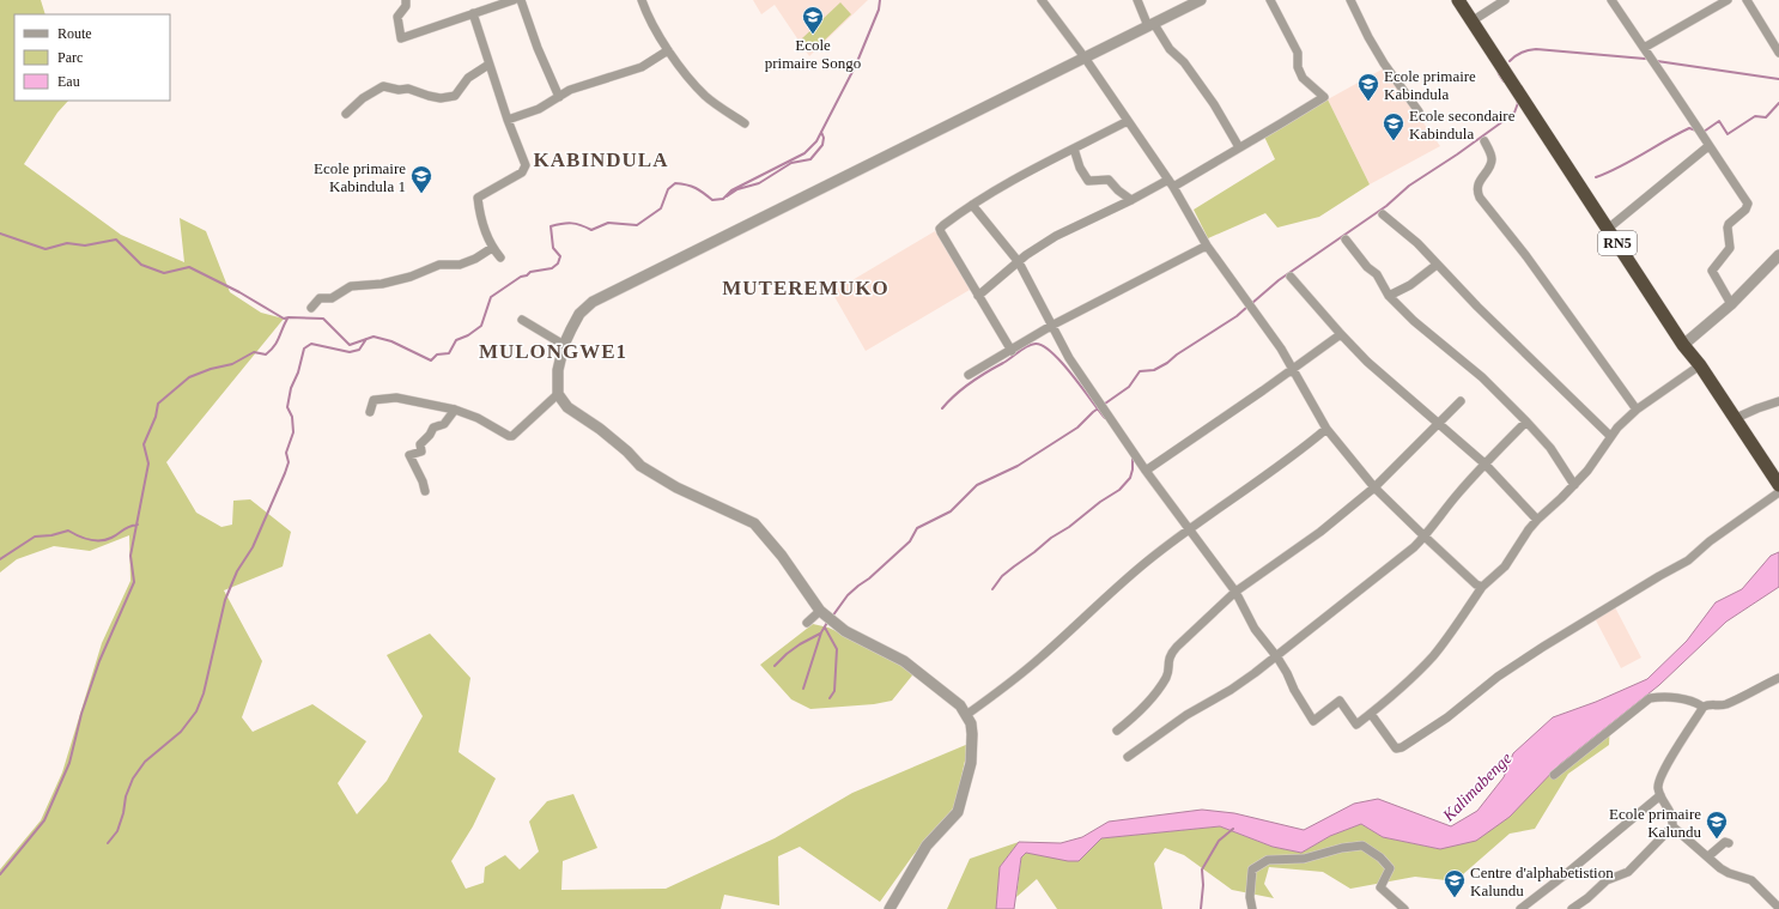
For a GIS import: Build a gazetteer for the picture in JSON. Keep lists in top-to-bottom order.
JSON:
{
  "streets": {
    "highway": ["RN5"]
  },
  "districts": ["KABINDULA", "MUTEREMUKO", "MULONGWE1"],
  "water": ["Kalimabenge"],
  "places": {
    "school or university": [
      "Ecole primaire Songo",
      "Ecole primaire Kabindula",
      "Ecole secondaire Kabindula",
      "Ecole primaire Kabindula 1",
      "Ecole primaire Kalundu",
      "Centre d'alphabetistion Kalundu"
    ]
  },
  "legend": ["Route", "Parc", "Eau"]
}
